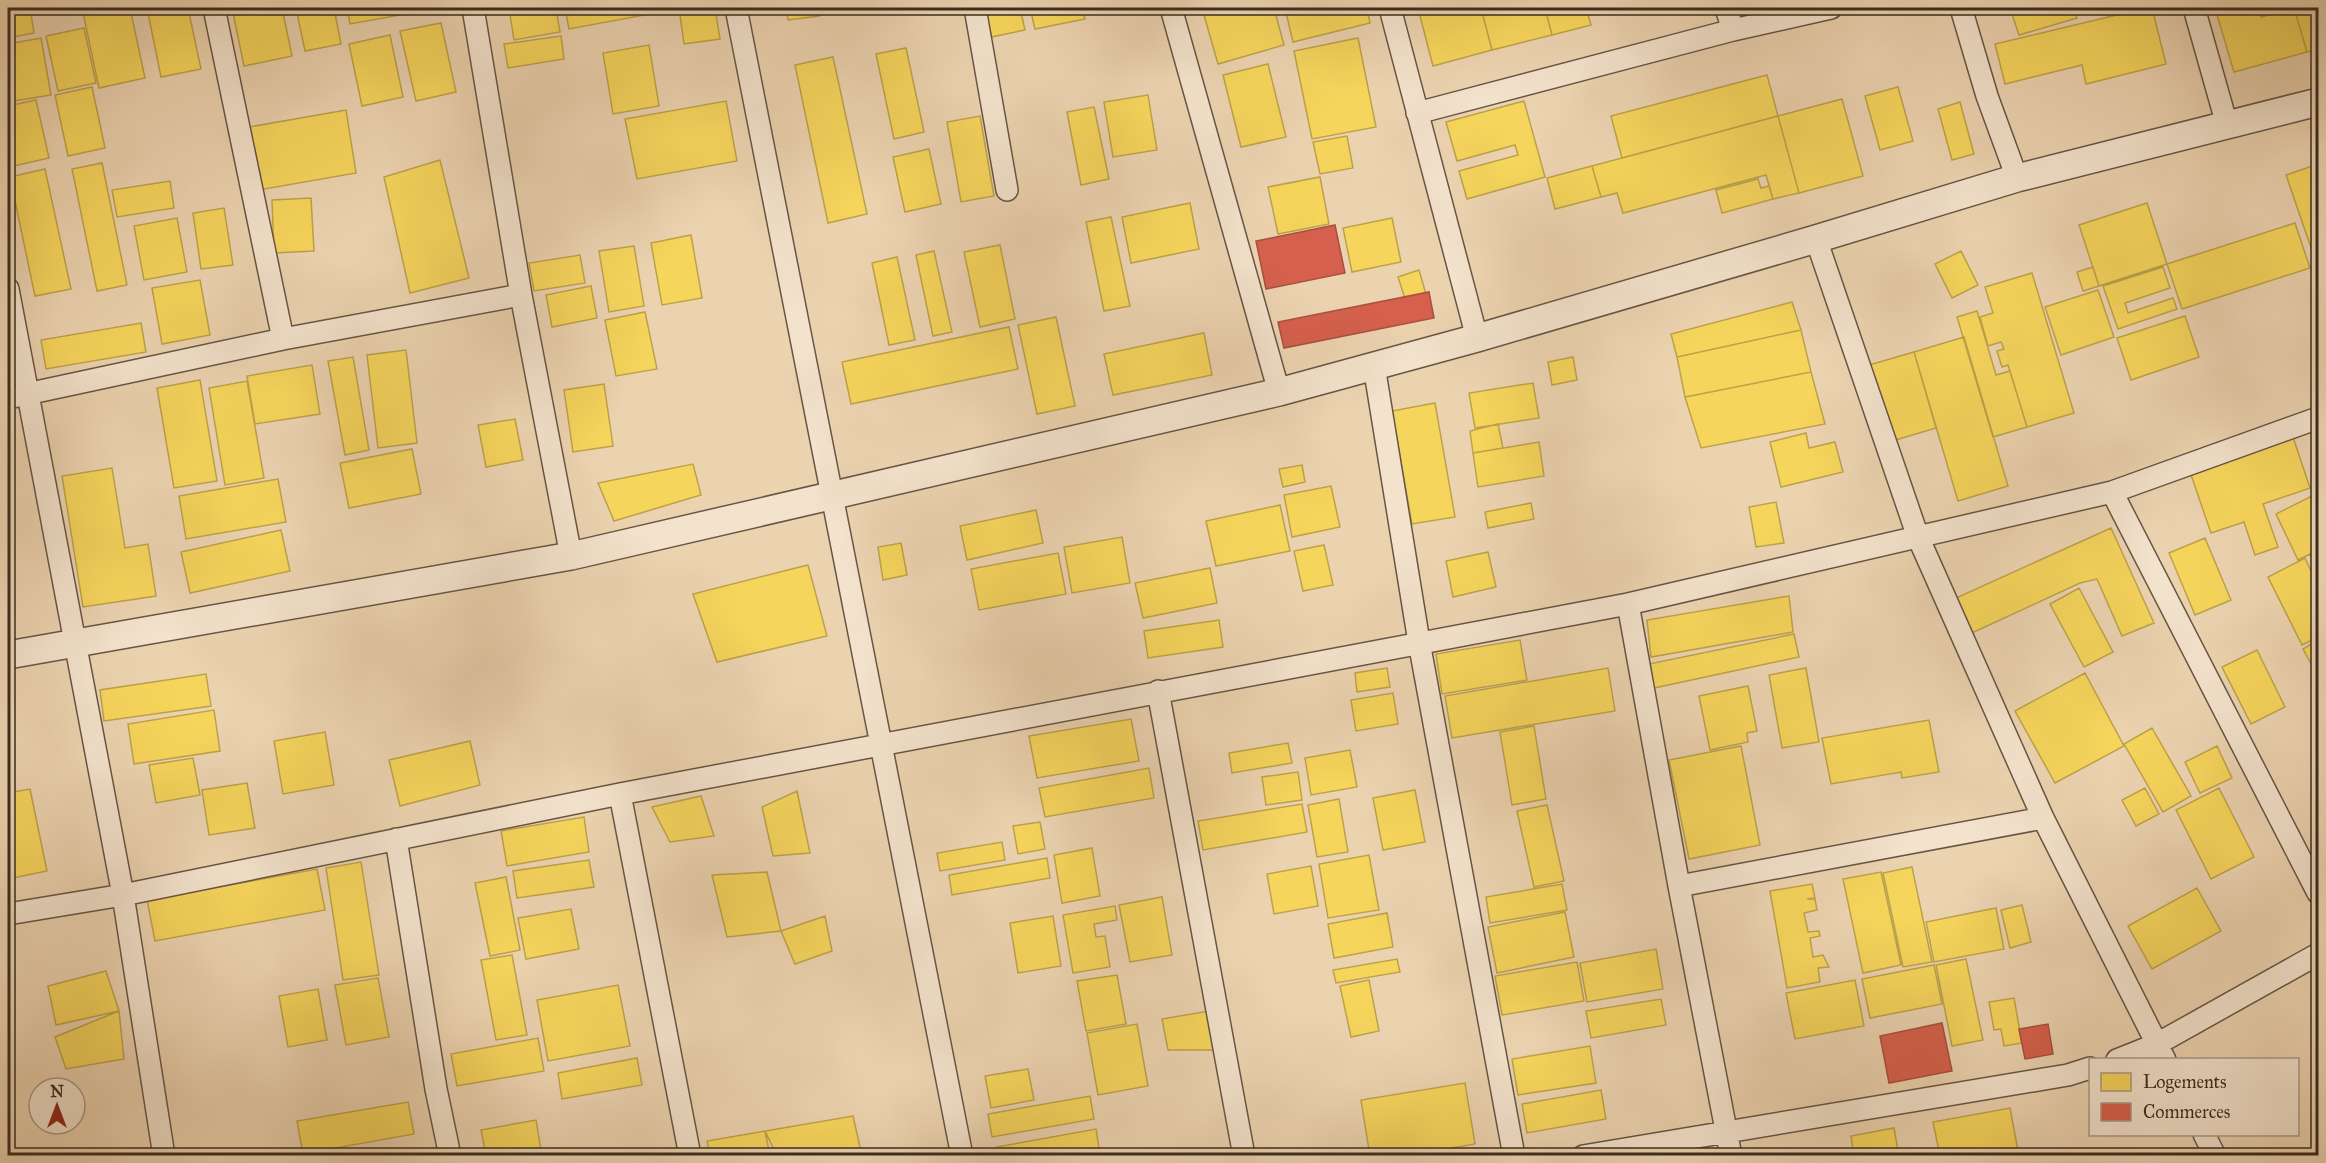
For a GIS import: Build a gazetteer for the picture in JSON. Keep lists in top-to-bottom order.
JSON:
{
  "legend": ["Logements", "Commerces"],
  "north": "top"
}
